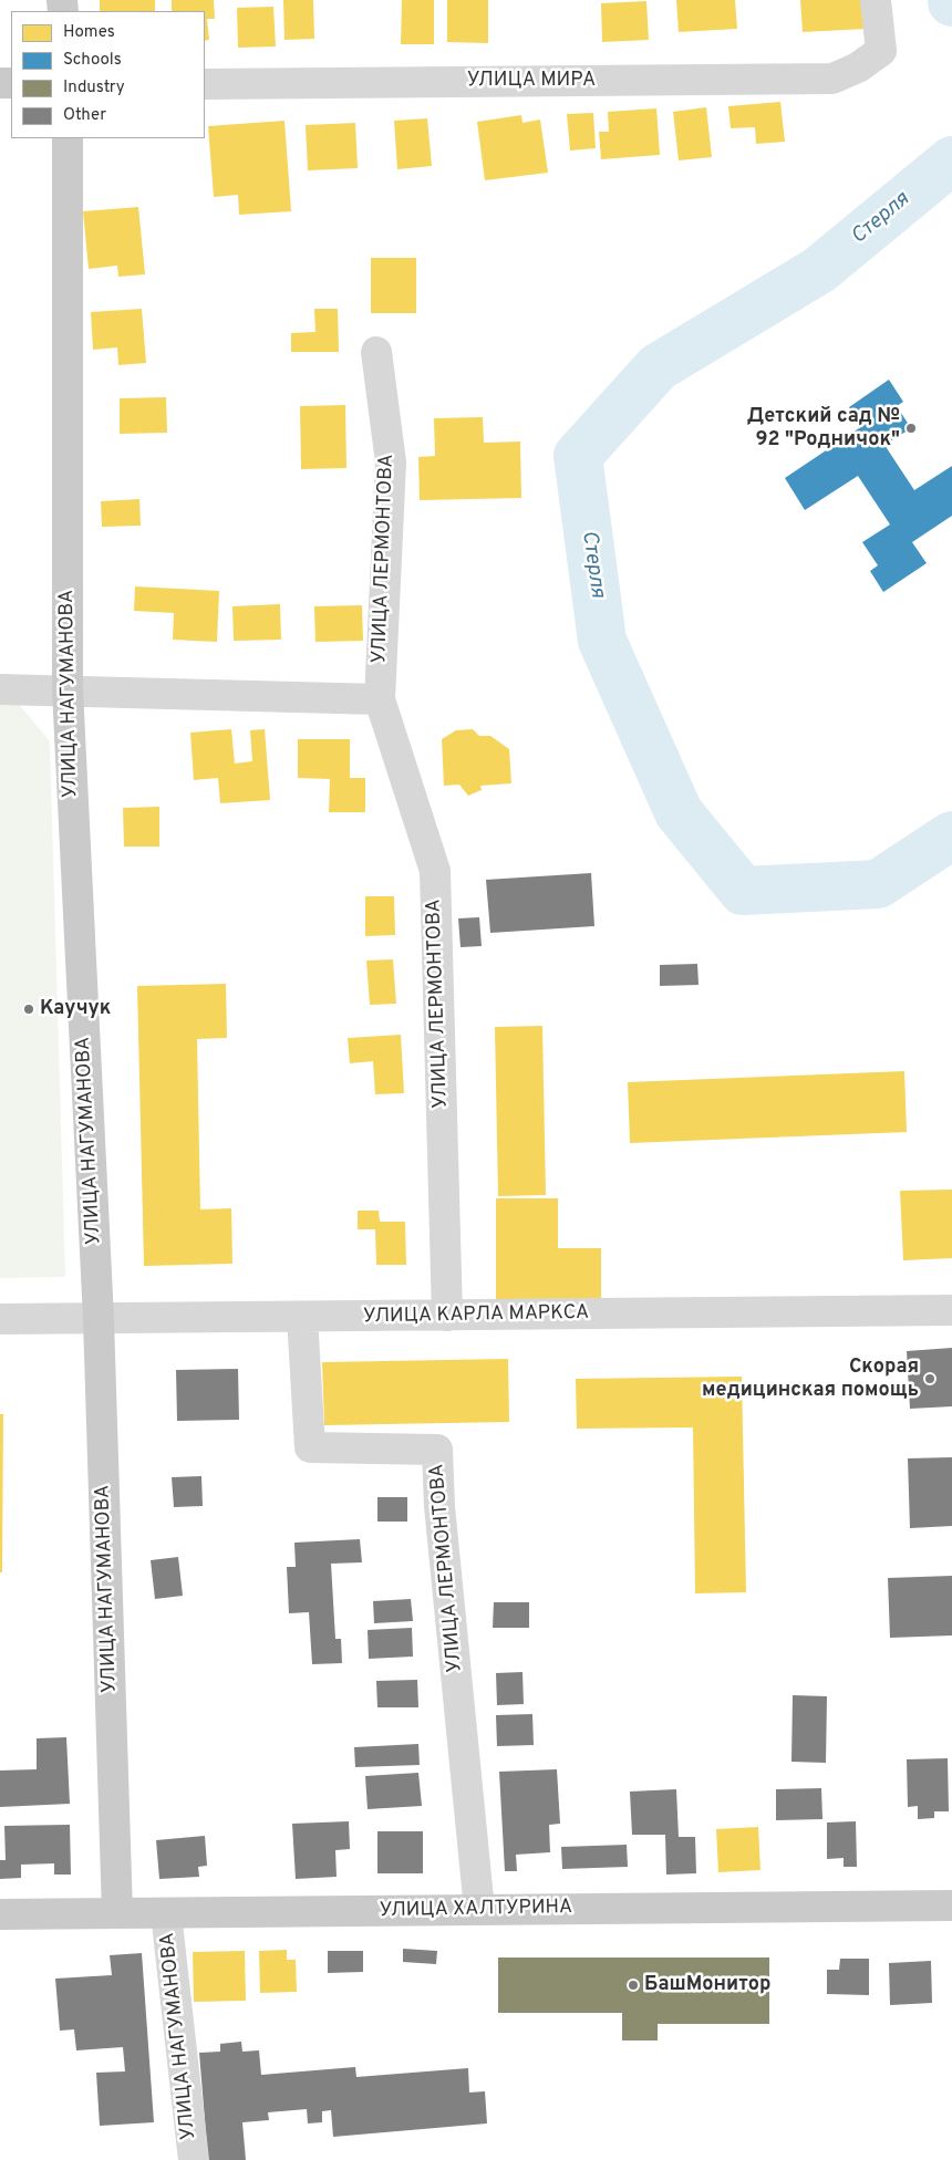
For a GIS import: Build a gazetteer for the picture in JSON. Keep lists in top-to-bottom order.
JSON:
{
  "streets": {
    "main road": ["УЛИЦА НАГУМАНОВА", "УЛИЦА ХАЛТУРИНА"],
    "street": ["УЛИЦА МИРА", "УЛИЦА ЛЕРМОНТОВА", "УЛИЦА КАРЛА МАРКСА"]
  },
  "crossings": [
    ["УЛИЦА ЛЕРМОНТОВА", "УЛИЦА КАРЛА МАРКСА"],
    ["УЛИЦА ЛЕРМОНТОВА", "УЛИЦА ХАЛТУРИНА"],
    ["УЛИЦА НАГУМАНОВА", "УЛИЦА КАРЛА МАРКСА"],
    ["УЛИЦА НАГУМАНОВА", "УЛИЦА ХАЛТУРИНА"]
  ],
  "water": ["Стерля"],
  "places": [
    "Детский сад № 92 \"Родничок\"",
    "Каучук",
    "Скорая медицинская помощь",
    "БашМонитор"
  ],
  "legend": [
    "Homes",
    "Schools",
    "Industry",
    "Other"
  ]
}
